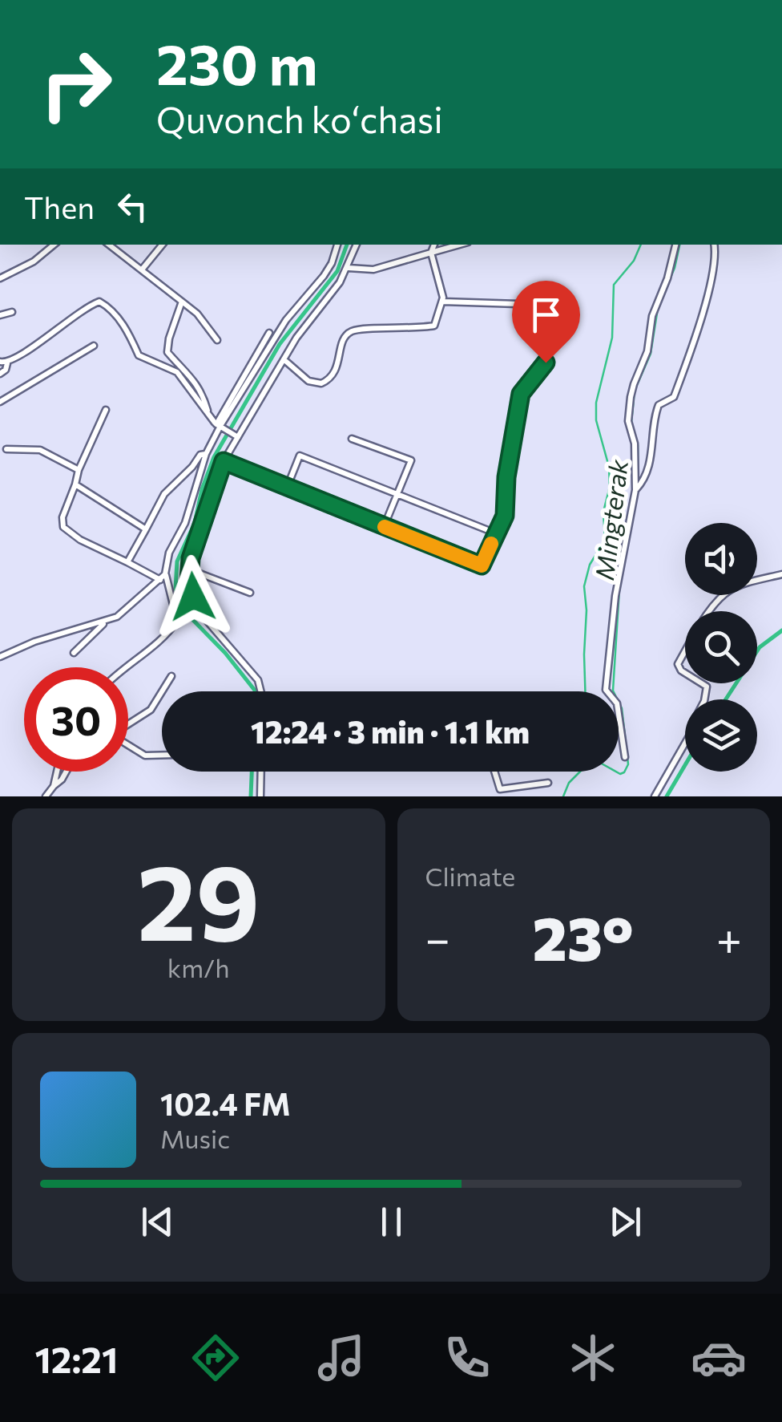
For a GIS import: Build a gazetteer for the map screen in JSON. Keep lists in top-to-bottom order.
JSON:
{
  "water": ["Mingterak"],
  "page": {
    "turn": ["230 m", "Quvonch koʻchasi"],
    "then": "Then",
    "limit": "30",
    "trip": "12:24 · 3 min · 1.1 km",
    "tile": [
      ["29", "km/h"],
      "Climate"
    ],
    "heat": ["−", "23°", "+"],
    "song": ["102.4 FM", "Music"],
    "tabs": "12:21"
  }
}
